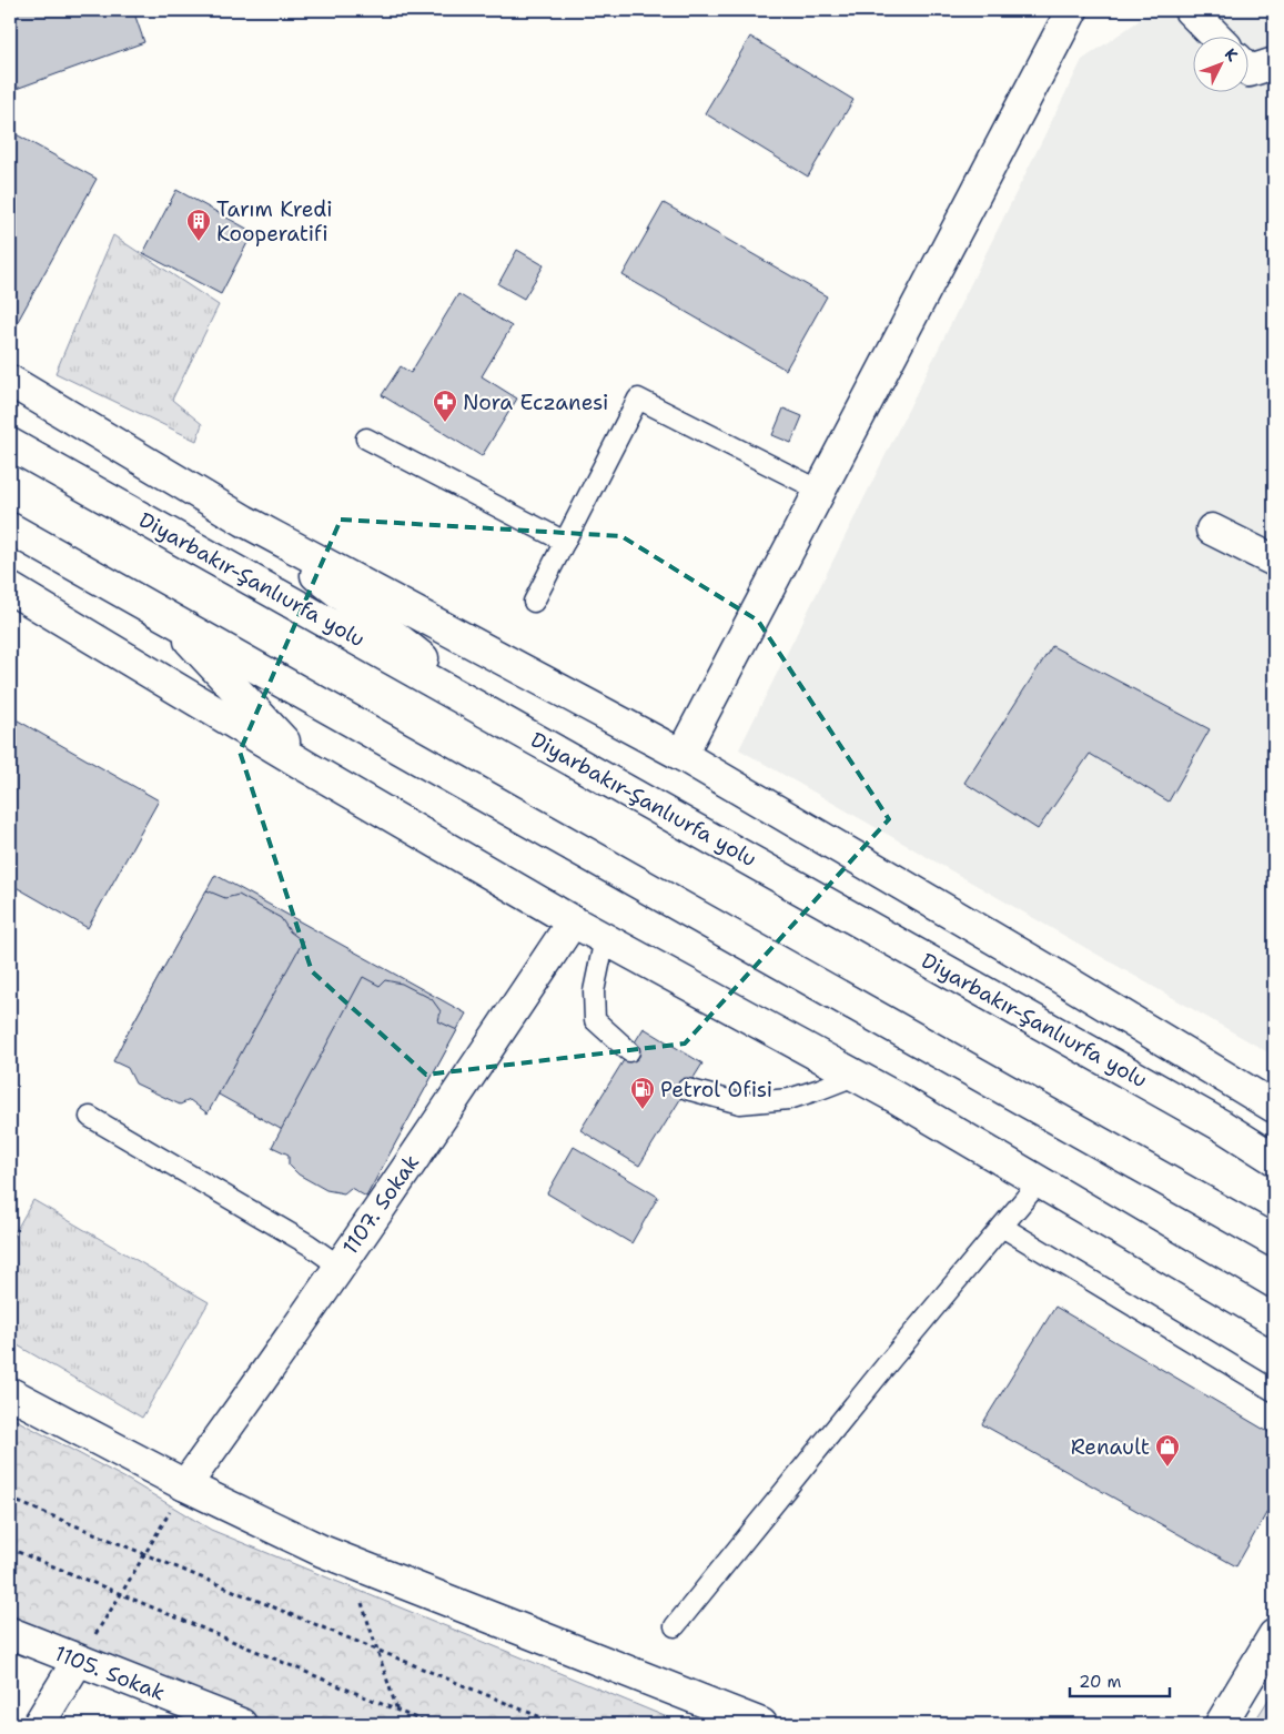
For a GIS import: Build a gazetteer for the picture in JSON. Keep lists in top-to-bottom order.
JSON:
{
  "streets": {
    "main road": ["Diyarbakır-Şanlıurfa yolu", "1107. Sokak", "1105. Sokak"]
  },
  "places": {
    "building": ["Tarım Kredi Kooperatifi"],
    "pharmacy": ["Nora Eczanesi"],
    "fuel station": ["Petrol Ofisi"],
    "shop": ["Renault"]
  },
  "scale_bar": "20 m",
  "north": "top right"
}
